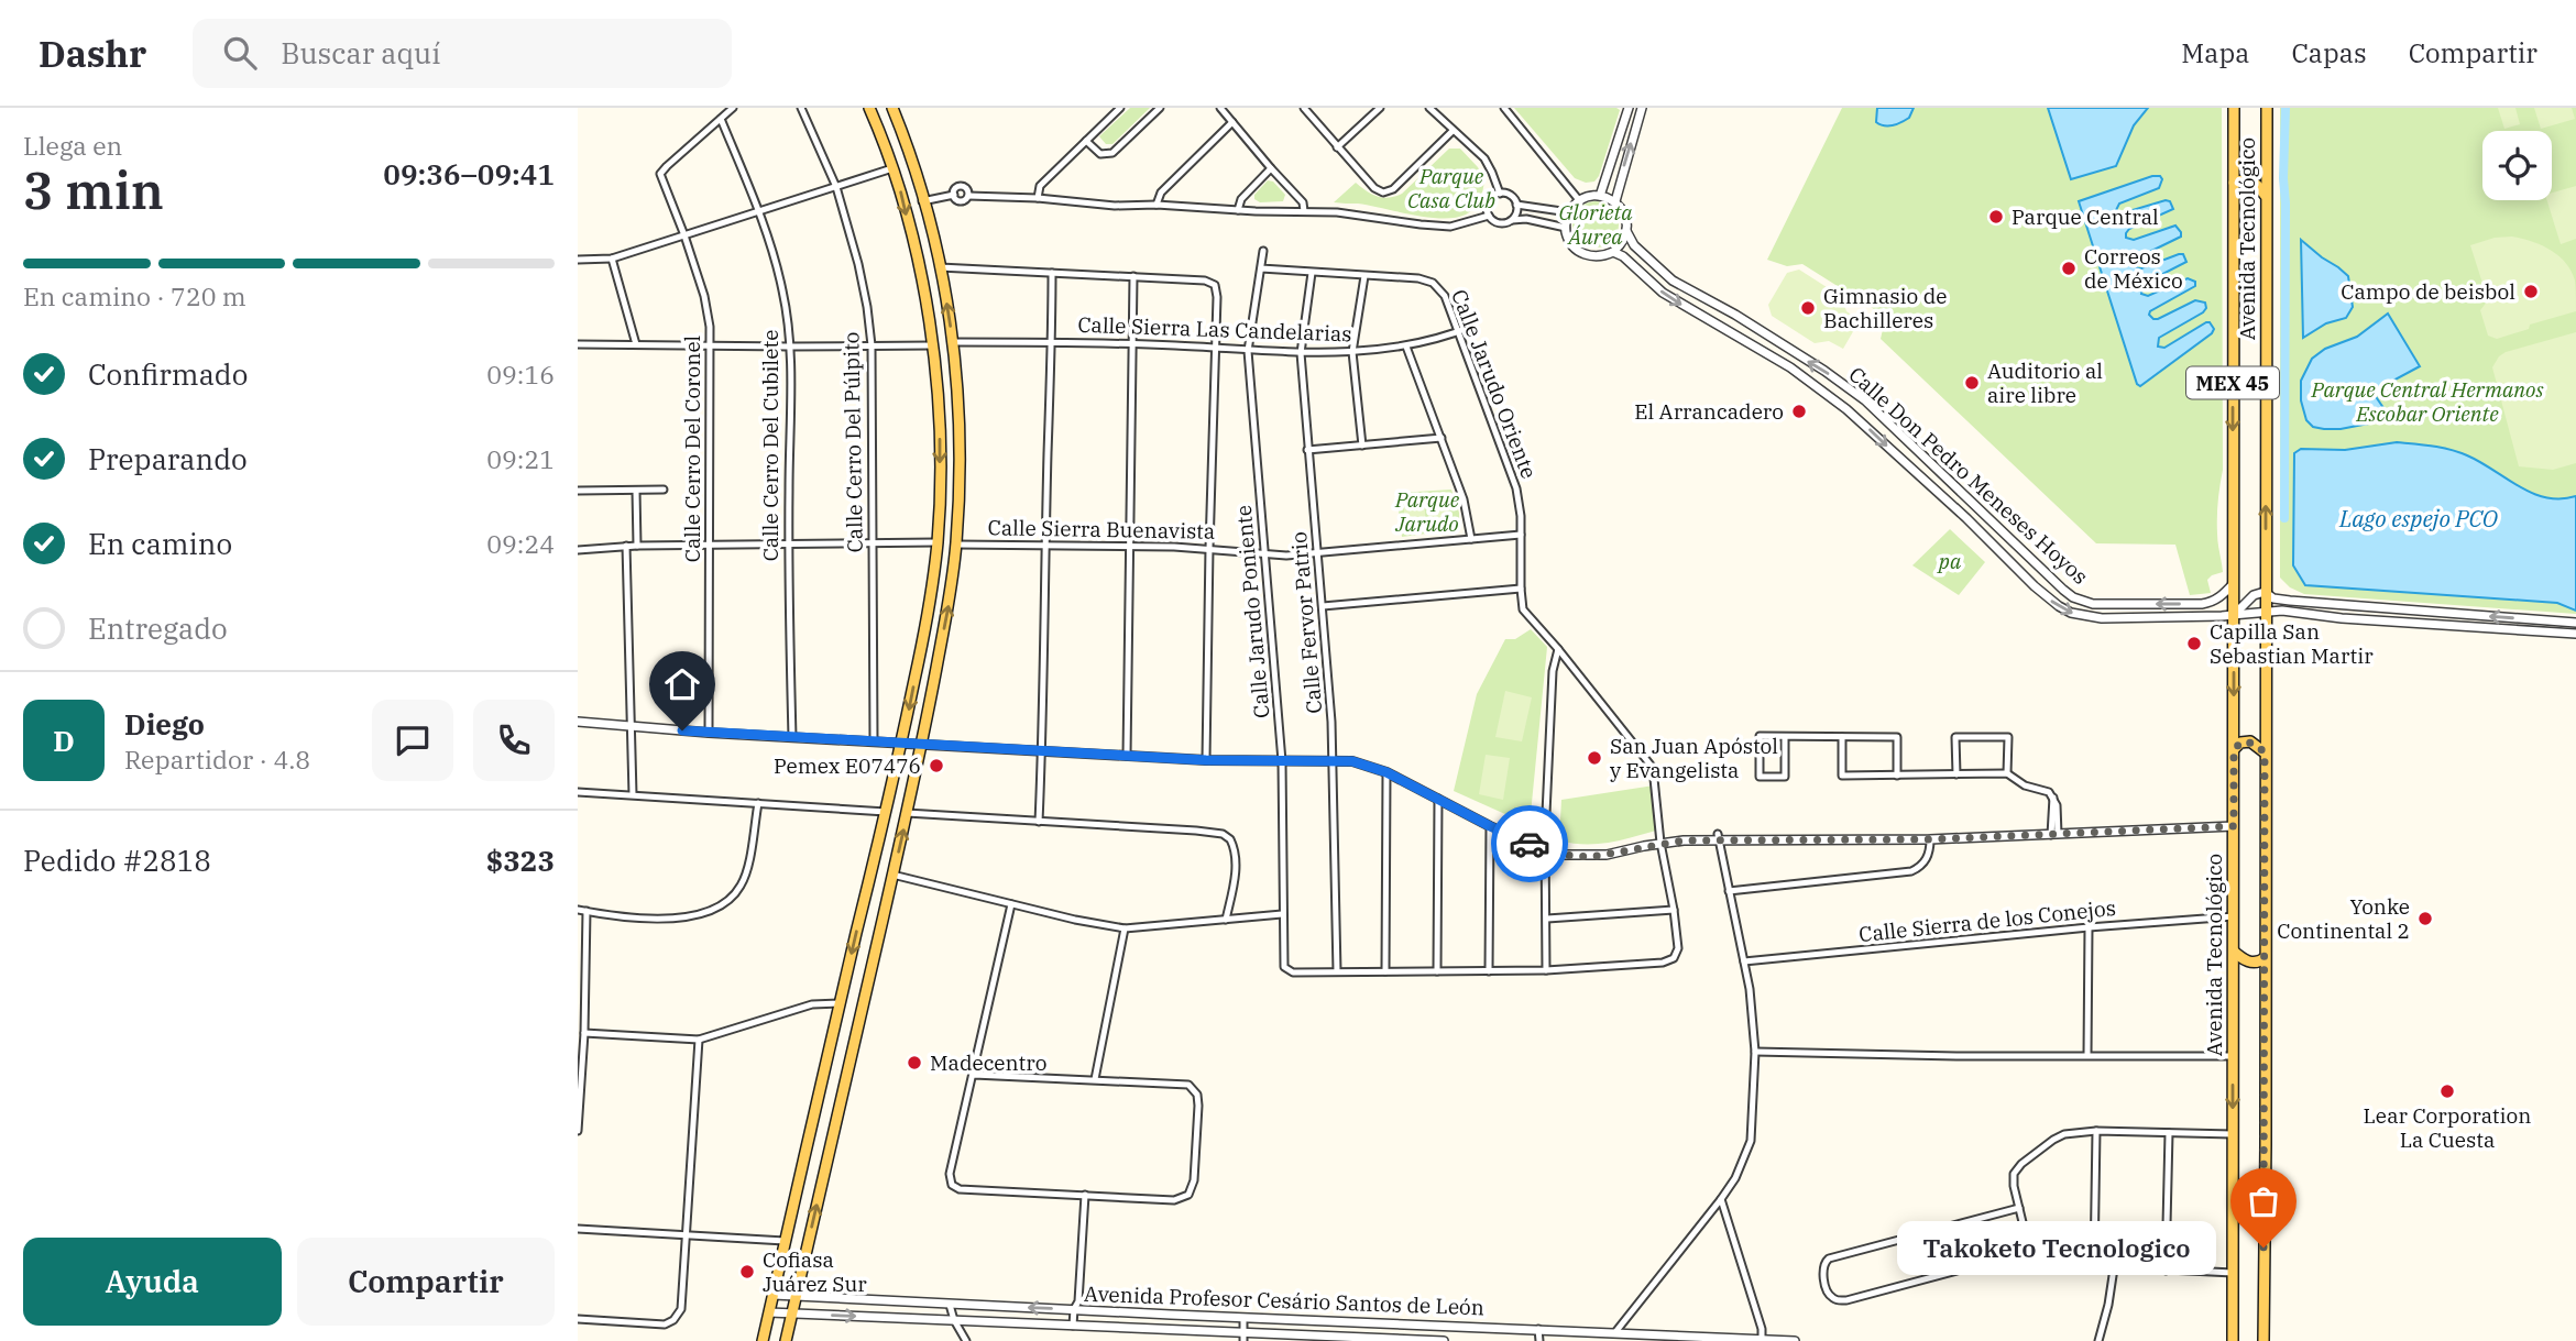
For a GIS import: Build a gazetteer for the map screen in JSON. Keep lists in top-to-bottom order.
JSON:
{
  "streets": {
    "main road": ["Avenida Tecnológico", "MEX 45"],
    "street": [
      "Calle Sierra Las Candelarias",
      "Calle Jarudo Oriente",
      "Calle Cerro Del Púlpito",
      "Calle Cerro Del Cubilete",
      "Calle Cerro Del Coronel",
      "Calle Don Pedro Meneses Hoyos",
      "Calle Sierra Buenavista",
      "Calle Jarudo Poniente",
      "Calle Fervor Patrio",
      "Calle Sierra de los Conejos",
      "Avenida Profesor Cesário Santos de León"
    ]
  },
  "crossings": [
    ["Avenida Tecnológico", "Calle Don Pedro Meneses Hoyos"],
    ["Avenida Tecnológico", "Calle Sierra de los Conejos"],
    ["Calle Sierra Las Candelarias", "Calle Jarudo Oriente"],
    ["Calle Sierra Las Candelarias", "Calle Jarudo Poniente"],
    ["Calle Sierra Las Candelarias", "Calle Fervor Patrio"],
    ["Calle Jarudo Oriente", "Calle Sierra Buenavista"],
    ["Calle Cerro Del Cubilete", "Calle Cerro Del Coronel"],
    ["Calle Sierra Buenavista", "Calle Jarudo Poniente"],
    ["Calle Sierra Buenavista", "Calle Fervor Patrio"],
    ["Calle Jarudo Poniente", "Calle Fervor Patrio"]
  ],
  "water": ["Lago espejo PCO"],
  "parks": [
    "Parque Casa Club",
    "Glorieta Áurea",
    "Parque Central Hermanos Escobar Oriente",
    "Parque Jarudo",
    "pa"
  ],
  "places": [
    "Parque Central",
    "Correos de México",
    "Campo de beisbol",
    "Gimnasio de Bachilleres",
    "Auditorio al aire libre",
    "El Arrancadero",
    "Capilla San Sebastian Martir",
    "San Juan Apóstol y Evangelista",
    "Pemex E07476",
    "Yonke Continental 2",
    "Madecentro",
    "Lear Corporation La Cuesta",
    "Takoketo Tecnologico",
    "Cofiasa Juárez Sur"
  ],
  "page": {
    "header": "Dashr",
    "search": "Buscar aquí",
    "nav": ["Mapa", "Capas", "Compartir"],
    "heading": ["3 min", "Llega en", "09:36–09:41"],
    "panel": [
      "Diego",
      "Repartidor · 4.8",
      "Pedido #2818",
      "$323"
    ],
    "bar": "En camino · 720 m",
    "list": [
      ["Confirmado", "09:16"],
      ["Preparando", "09:21"],
      ["En camino", "09:24"],
      "Entregado"
    ],
    "round": "D",
    "bubble": "Takoketo Tecnologico",
    "buttons": ["Ayuda", "Compartir"]
  }
}
